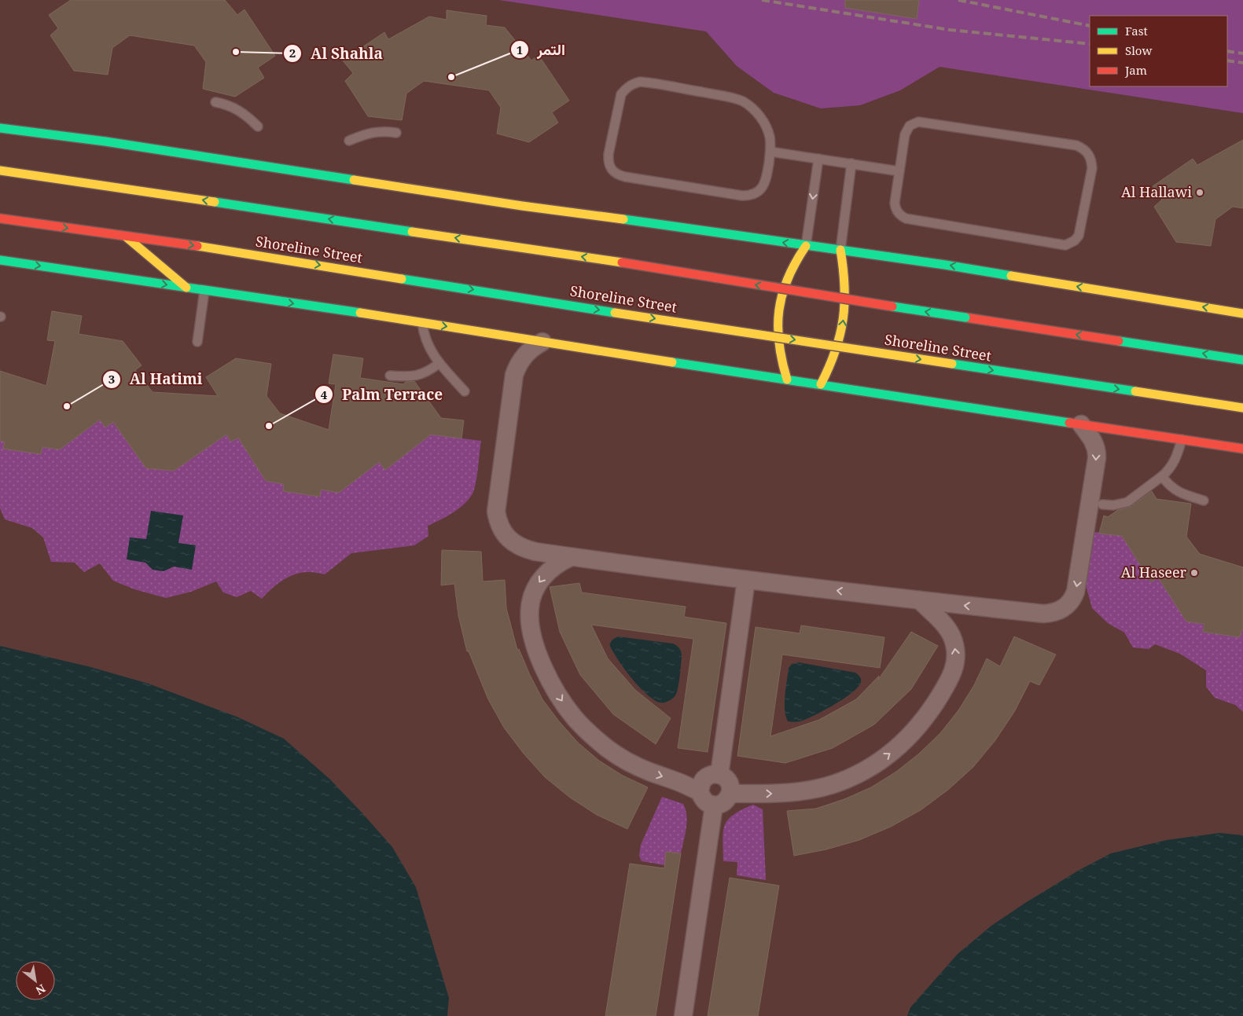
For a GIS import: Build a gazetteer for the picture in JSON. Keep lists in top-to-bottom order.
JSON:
{
  "streets": {
    "street": ["Shoreline Street"]
  },
  "places": [
    "Al Shahla",
    "التمر",
    "Al Hallawi",
    "Al Hatimi",
    "Palm Terrace",
    "Al Haseer"
  ],
  "legend": ["Fast", "Slow", "Jam"],
  "north": "bottom right"
}
